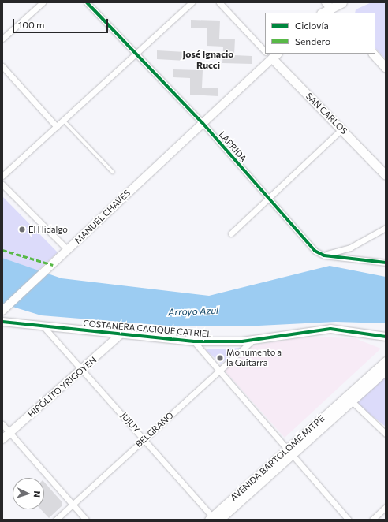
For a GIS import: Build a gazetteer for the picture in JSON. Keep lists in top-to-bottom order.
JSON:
{
  "streets": {
    "main road": ["SAN CARLOS", "AVENIDA BARTOLOMÉ MITRE"],
    "street": [
      "LAPRIDA",
      "MANUEL CHAVES",
      "COSTANERA CACIQUE CATRIEL",
      "HIPÓLITO YRIGOYEN",
      "JUJUY",
      "BELGRANO"
    ]
  },
  "crossings": [
    ["SAN CARLOS", "MANUEL CHAVES"],
    ["LAPRIDA", "MANUEL CHAVES"],
    ["COSTANERA CACIQUE CATRIEL", "HIPÓLITO YRIGOYEN"],
    ["COSTANERA CACIQUE CATRIEL", "JUJUY"],
    ["COSTANERA CACIQUE CATRIEL", "BELGRANO"],
    ["HIPÓLITO YRIGOYEN", "JUJUY"],
    ["JUJUY", "BELGRANO"],
    ["JUJUY", "AVENIDA BARTOLOMÉ MITRE"]
  ],
  "districts": ["José Ignacio Rucci"],
  "water": ["Arroyo Azul"],
  "places": ["El Hidalgo", "Monumento a la Guitarra"],
  "legend": ["Ciclovía", "Sendero"],
  "scale_bar": "100 m",
  "north": "right"
}
